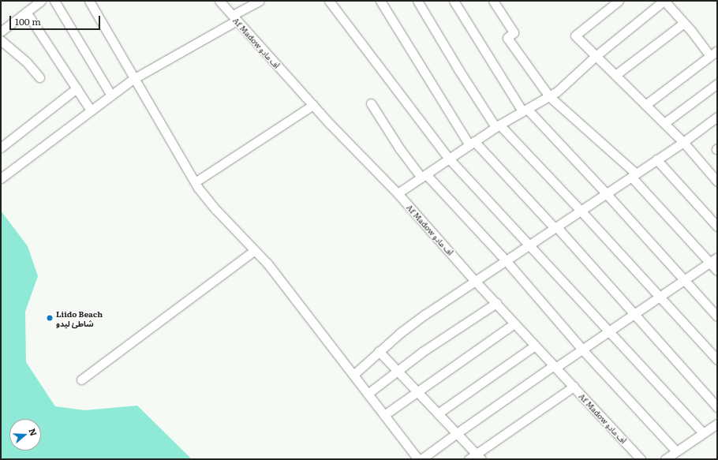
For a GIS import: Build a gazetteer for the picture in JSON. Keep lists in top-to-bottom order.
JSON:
{
  "streets": {
    "street": ["Af Madow أف مادو"]
  },
  "places": ["Liido Beach شاطئ ليدو"],
  "scale_bar": "100 m",
  "north": "right"
}
